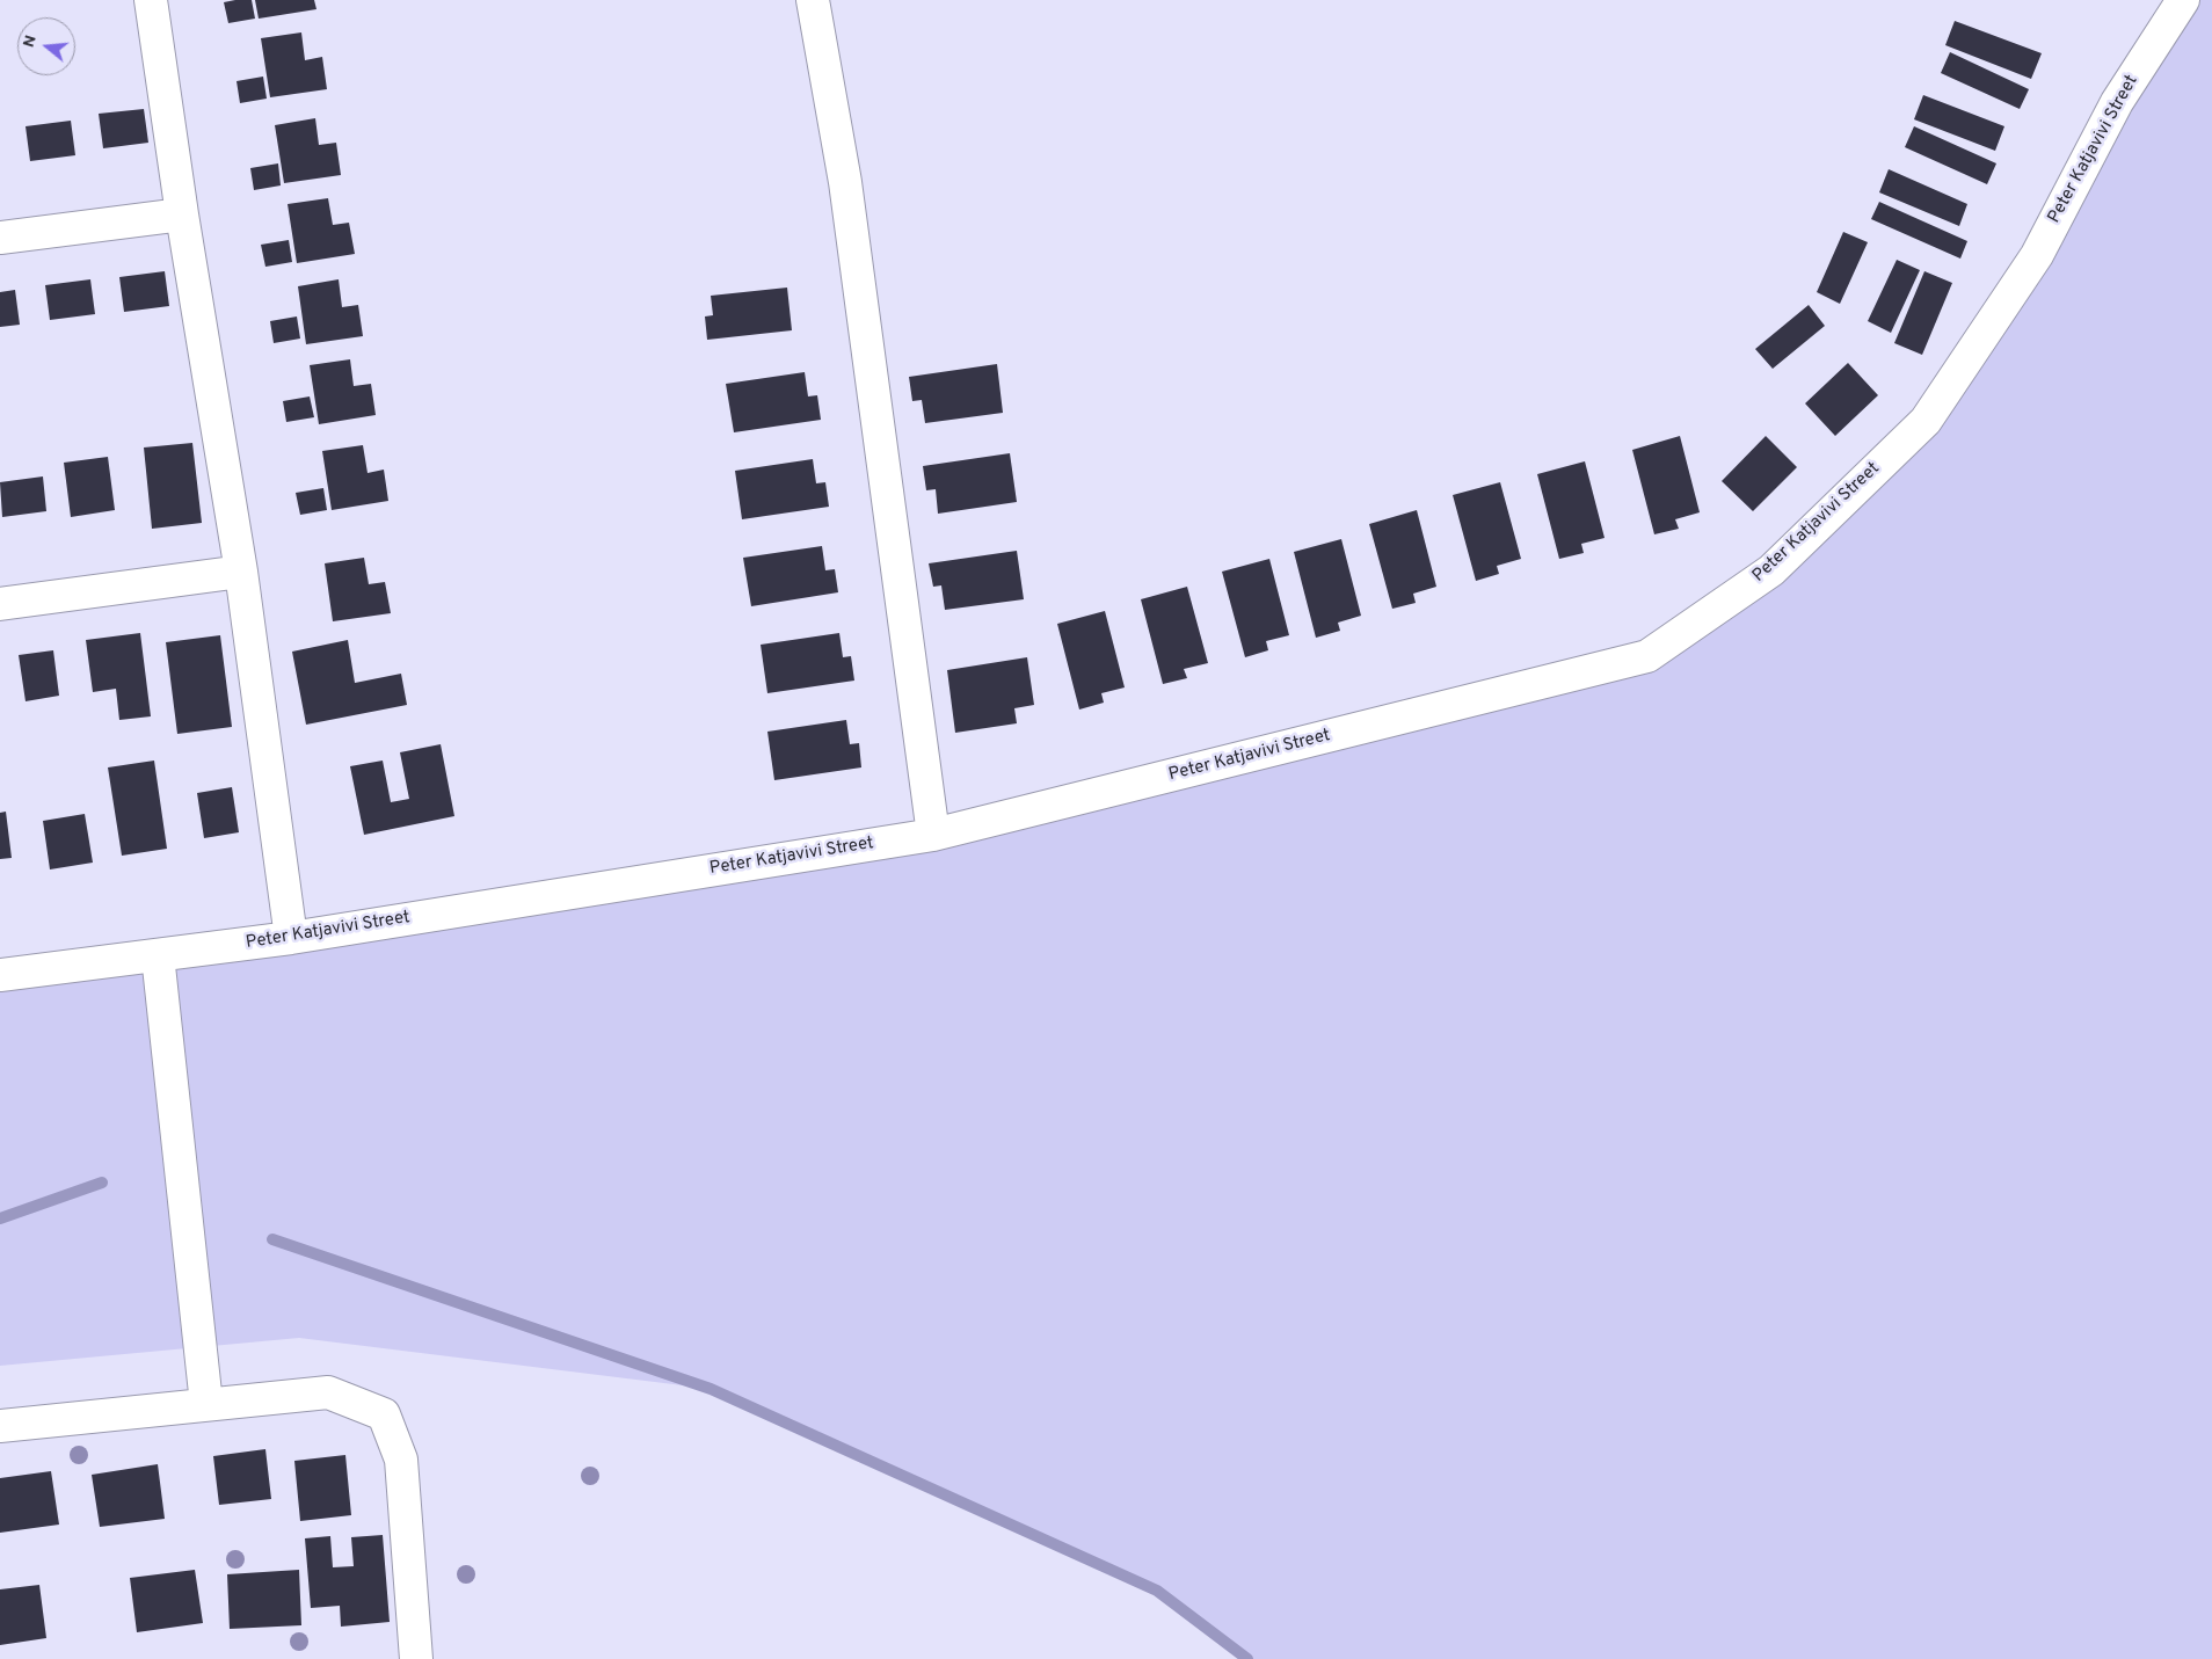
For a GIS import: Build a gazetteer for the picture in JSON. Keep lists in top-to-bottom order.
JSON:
{
  "streets": {
    "street": ["Peter Katjavivi Street"]
  },
  "north": "left"
}
